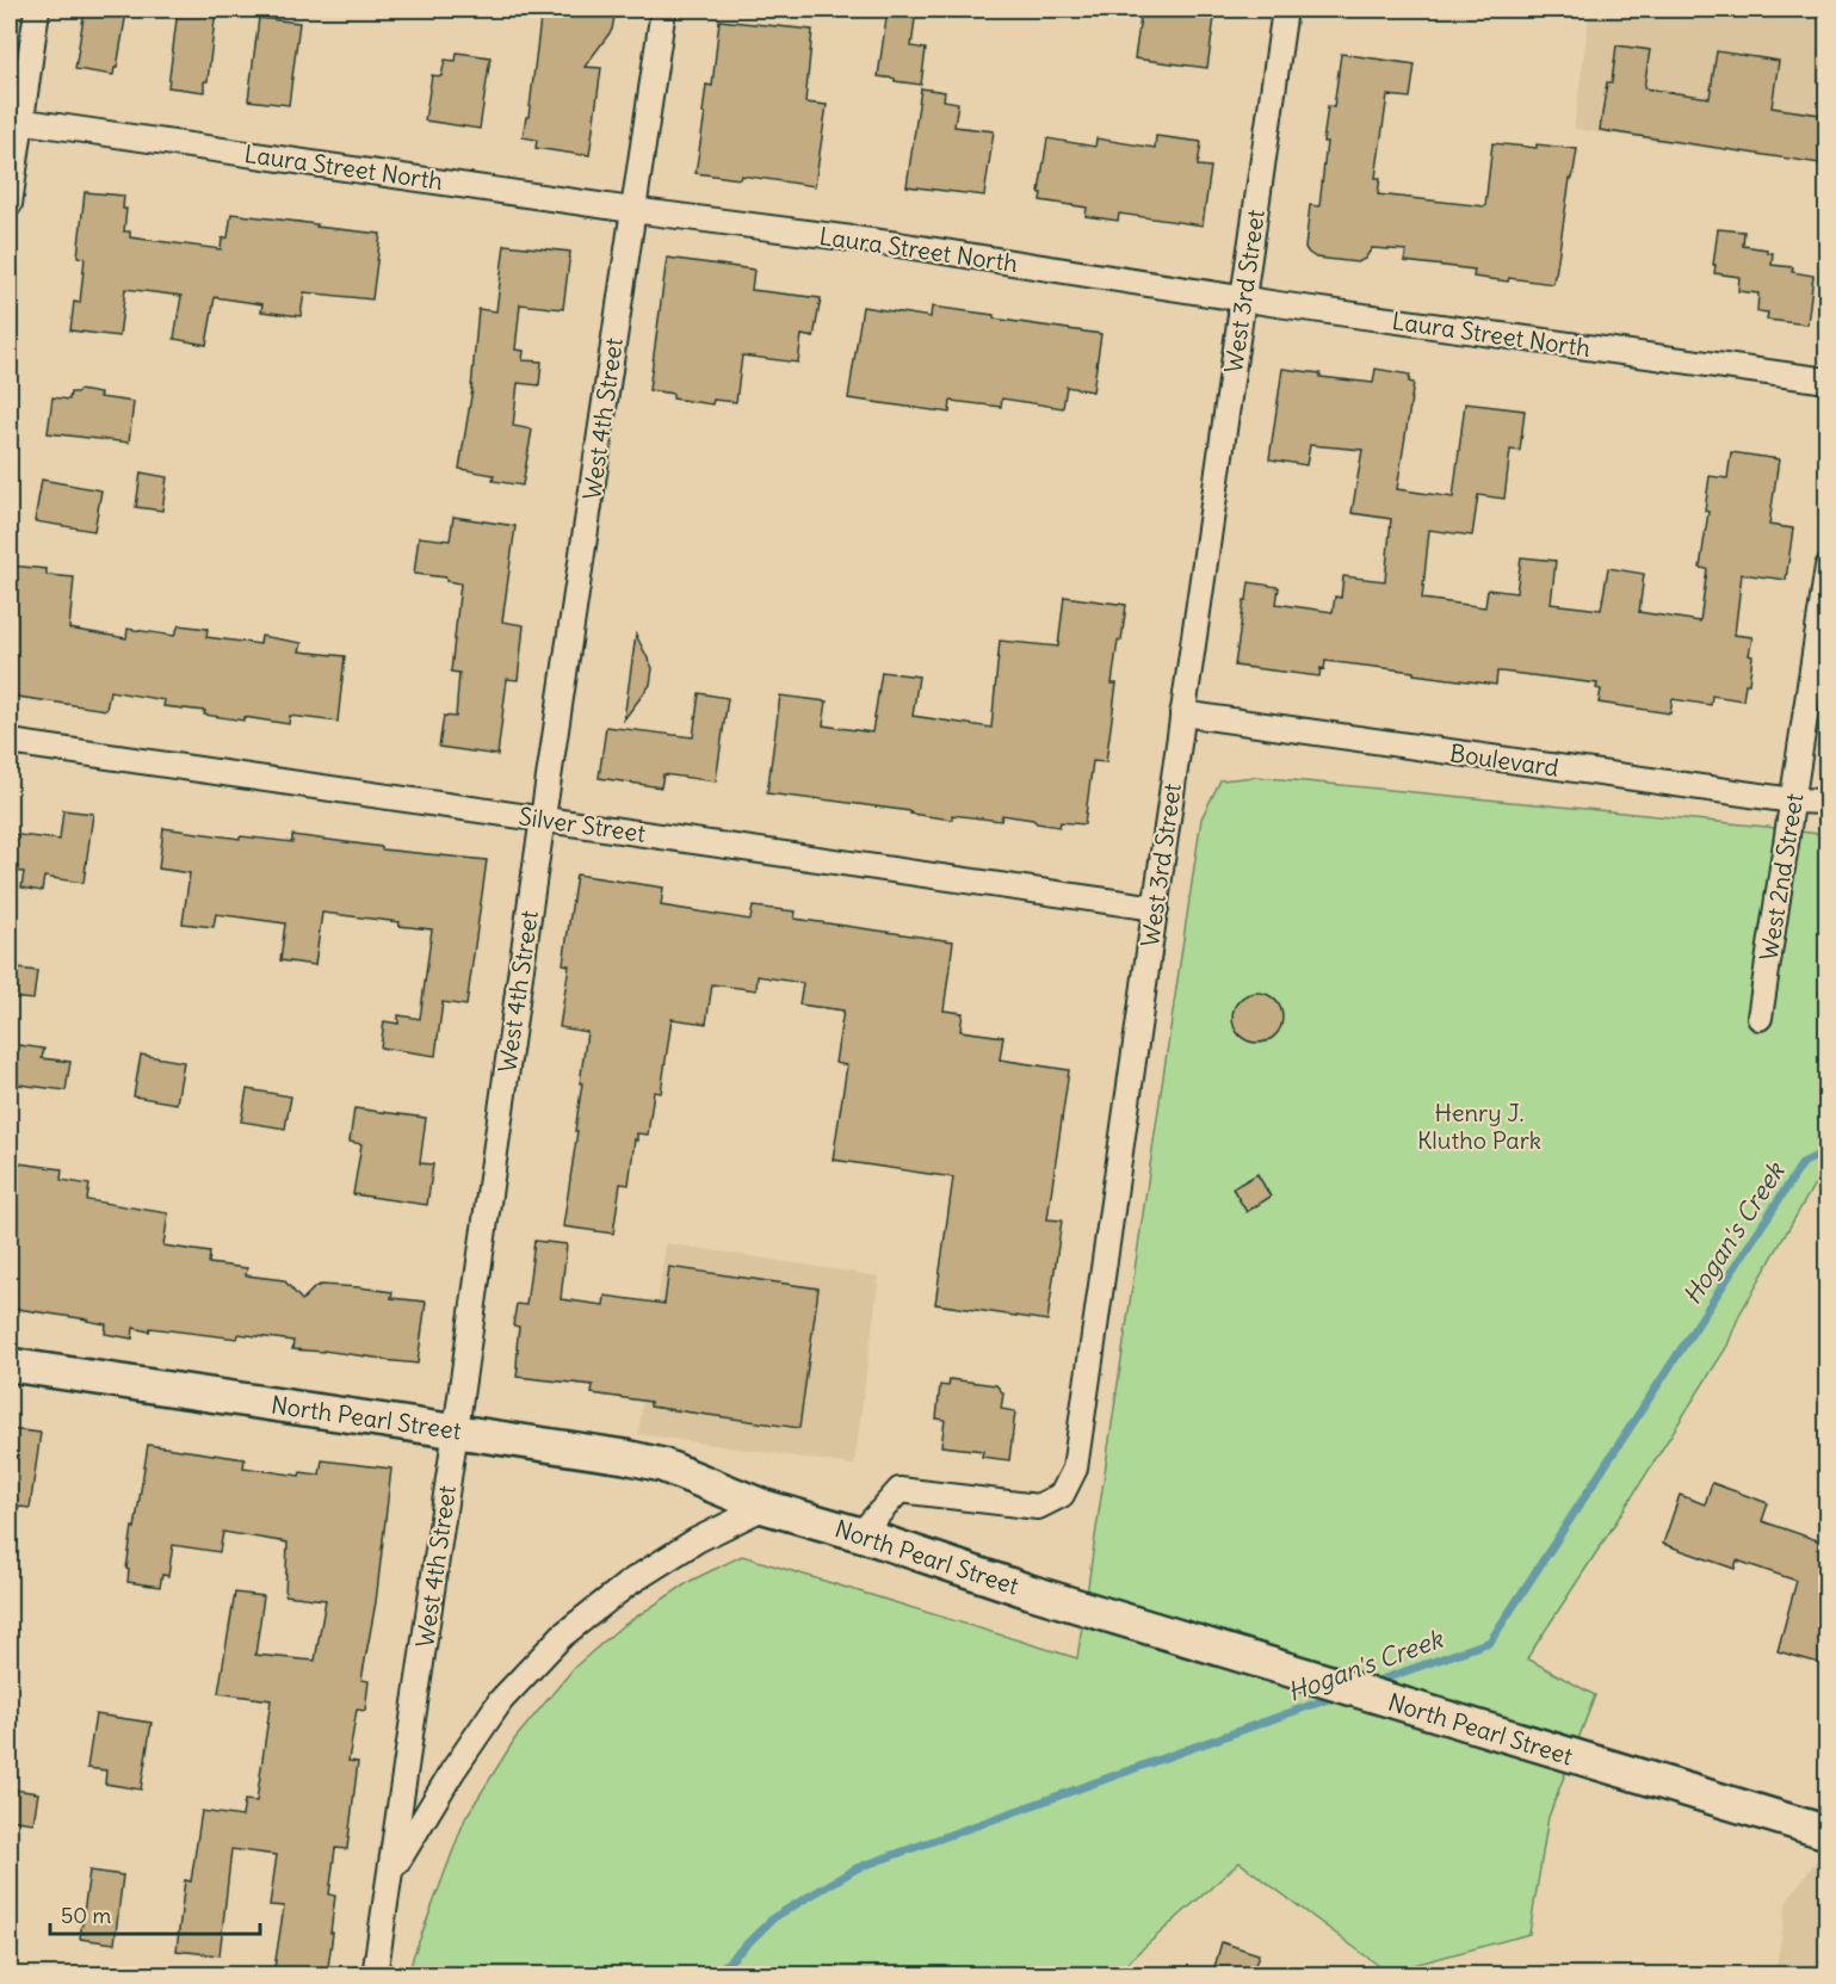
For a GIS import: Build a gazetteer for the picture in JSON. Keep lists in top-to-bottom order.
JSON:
{
  "streets": {
    "street": [
      "Laura Street North",
      "West 3rd Street",
      "West 4th Street",
      "Boulevard",
      "Silver Street",
      "West 2nd Street",
      "North Pearl Street"
    ]
  },
  "crossings": [
    ["Laura Street North", "West 3rd Street"],
    ["Laura Street North", "West 4th Street"],
    ["West 3rd Street", "Boulevard"],
    ["West 3rd Street", "Silver Street"],
    ["West 3rd Street", "North Pearl Street"],
    ["West 4th Street", "Silver Street"],
    ["West 4th Street", "North Pearl Street"],
    ["Boulevard", "West 2nd Street"]
  ],
  "water": ["Hogan's Creek"],
  "parks": ["Henry J. Klutho Park"],
  "scale_bar": "50 m"
}
